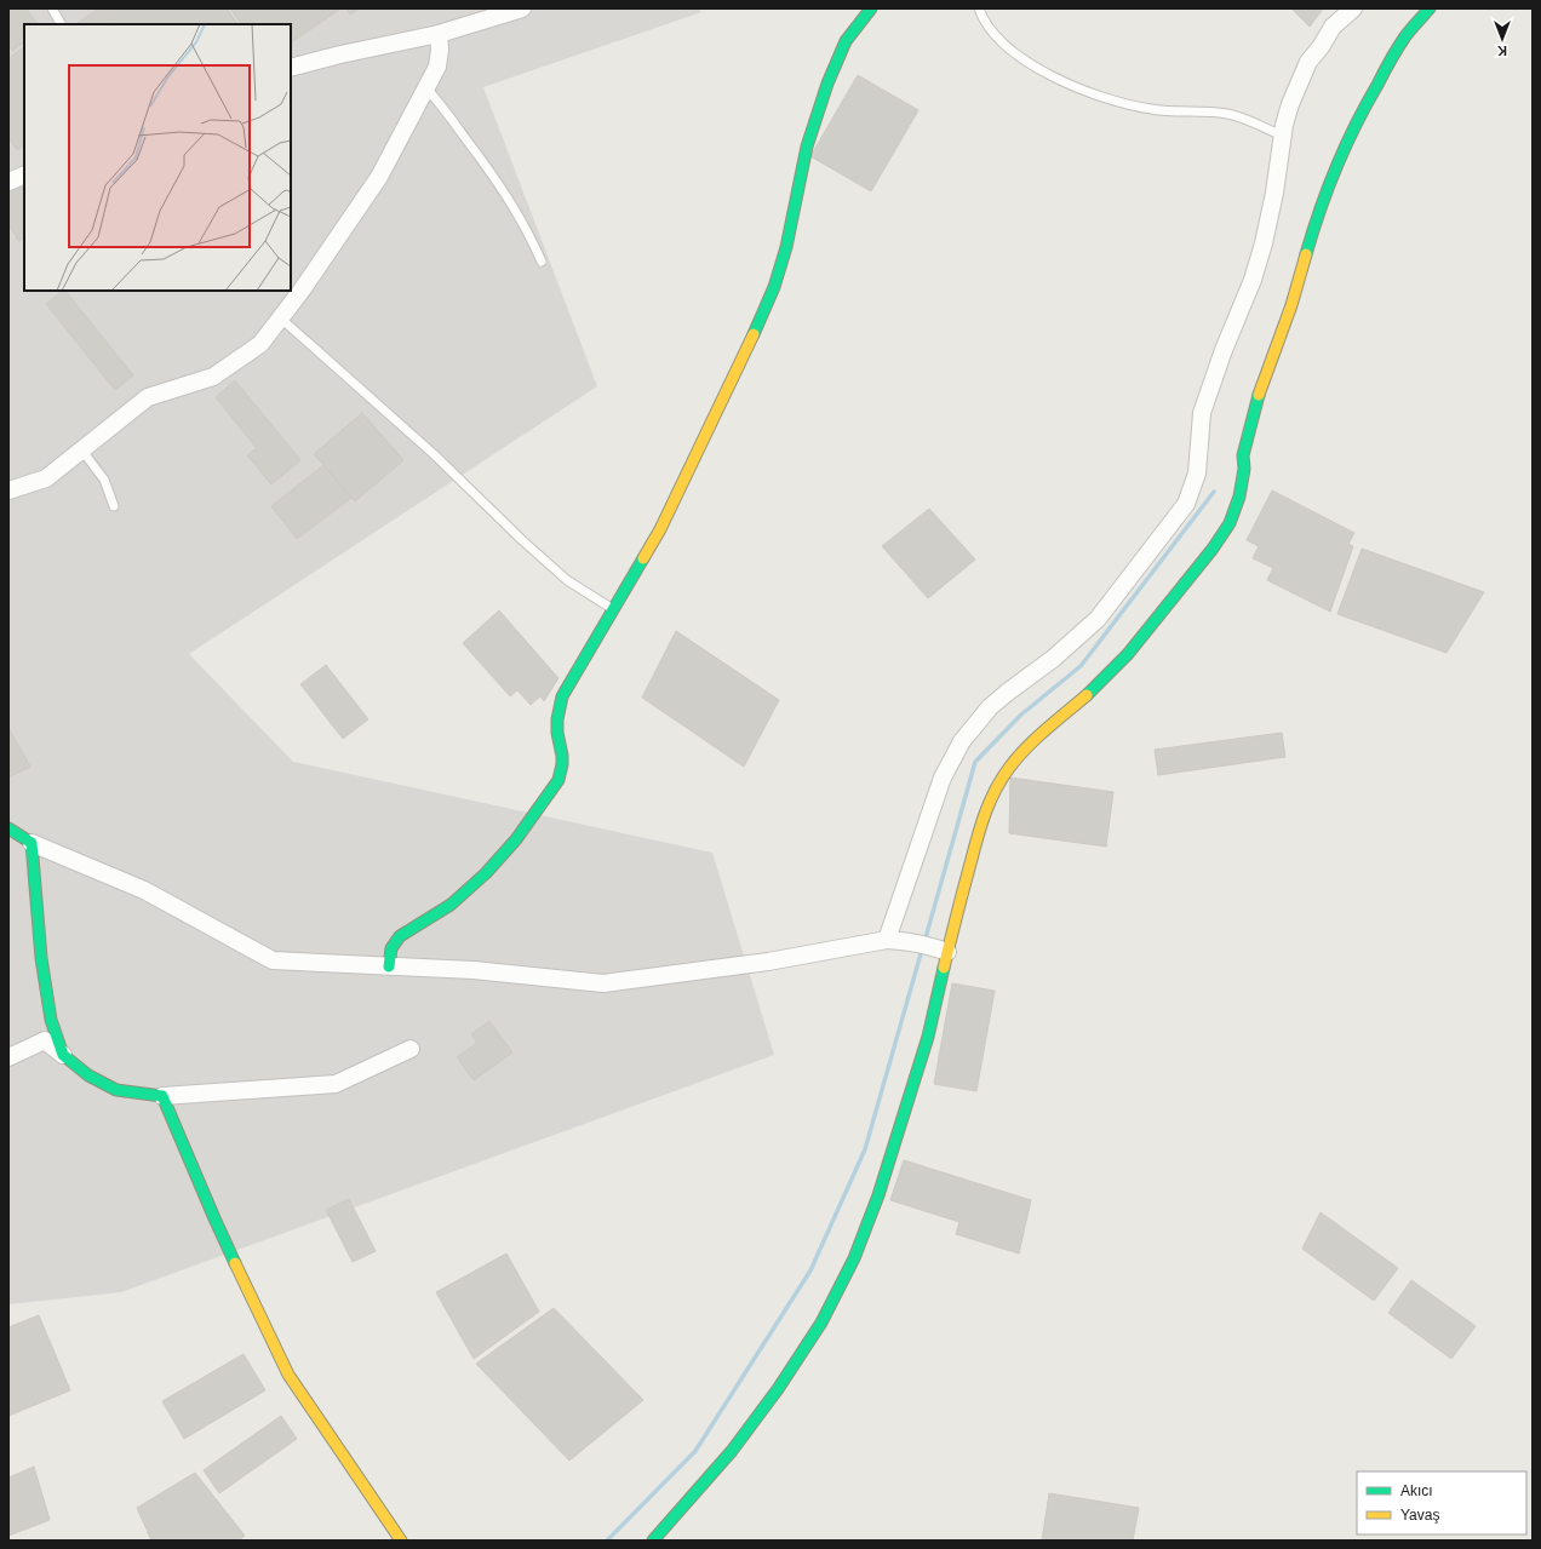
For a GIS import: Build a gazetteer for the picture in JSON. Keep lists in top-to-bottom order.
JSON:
{
  "legend": ["Akıcı", "Yavaş"],
  "north": "bottom"
}
